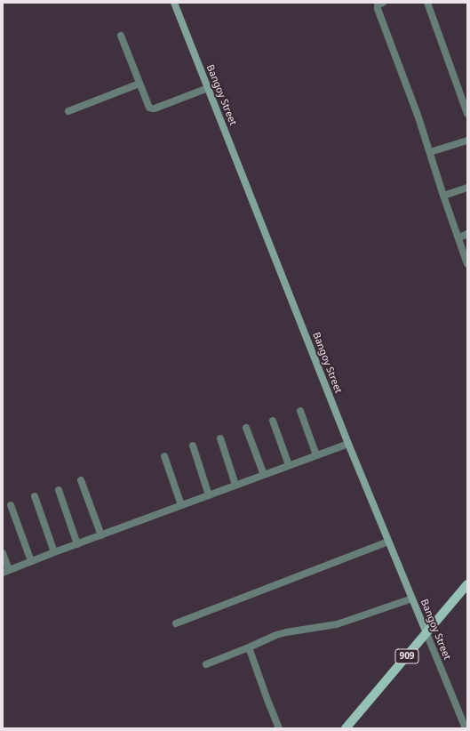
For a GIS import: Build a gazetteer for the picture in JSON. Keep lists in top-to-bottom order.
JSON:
{
  "streets": {
    "main road": ["Bangoy Street", "909"]
  },
  "crossings": [
    ["Bangoy Street", "909"]
  ]
}
